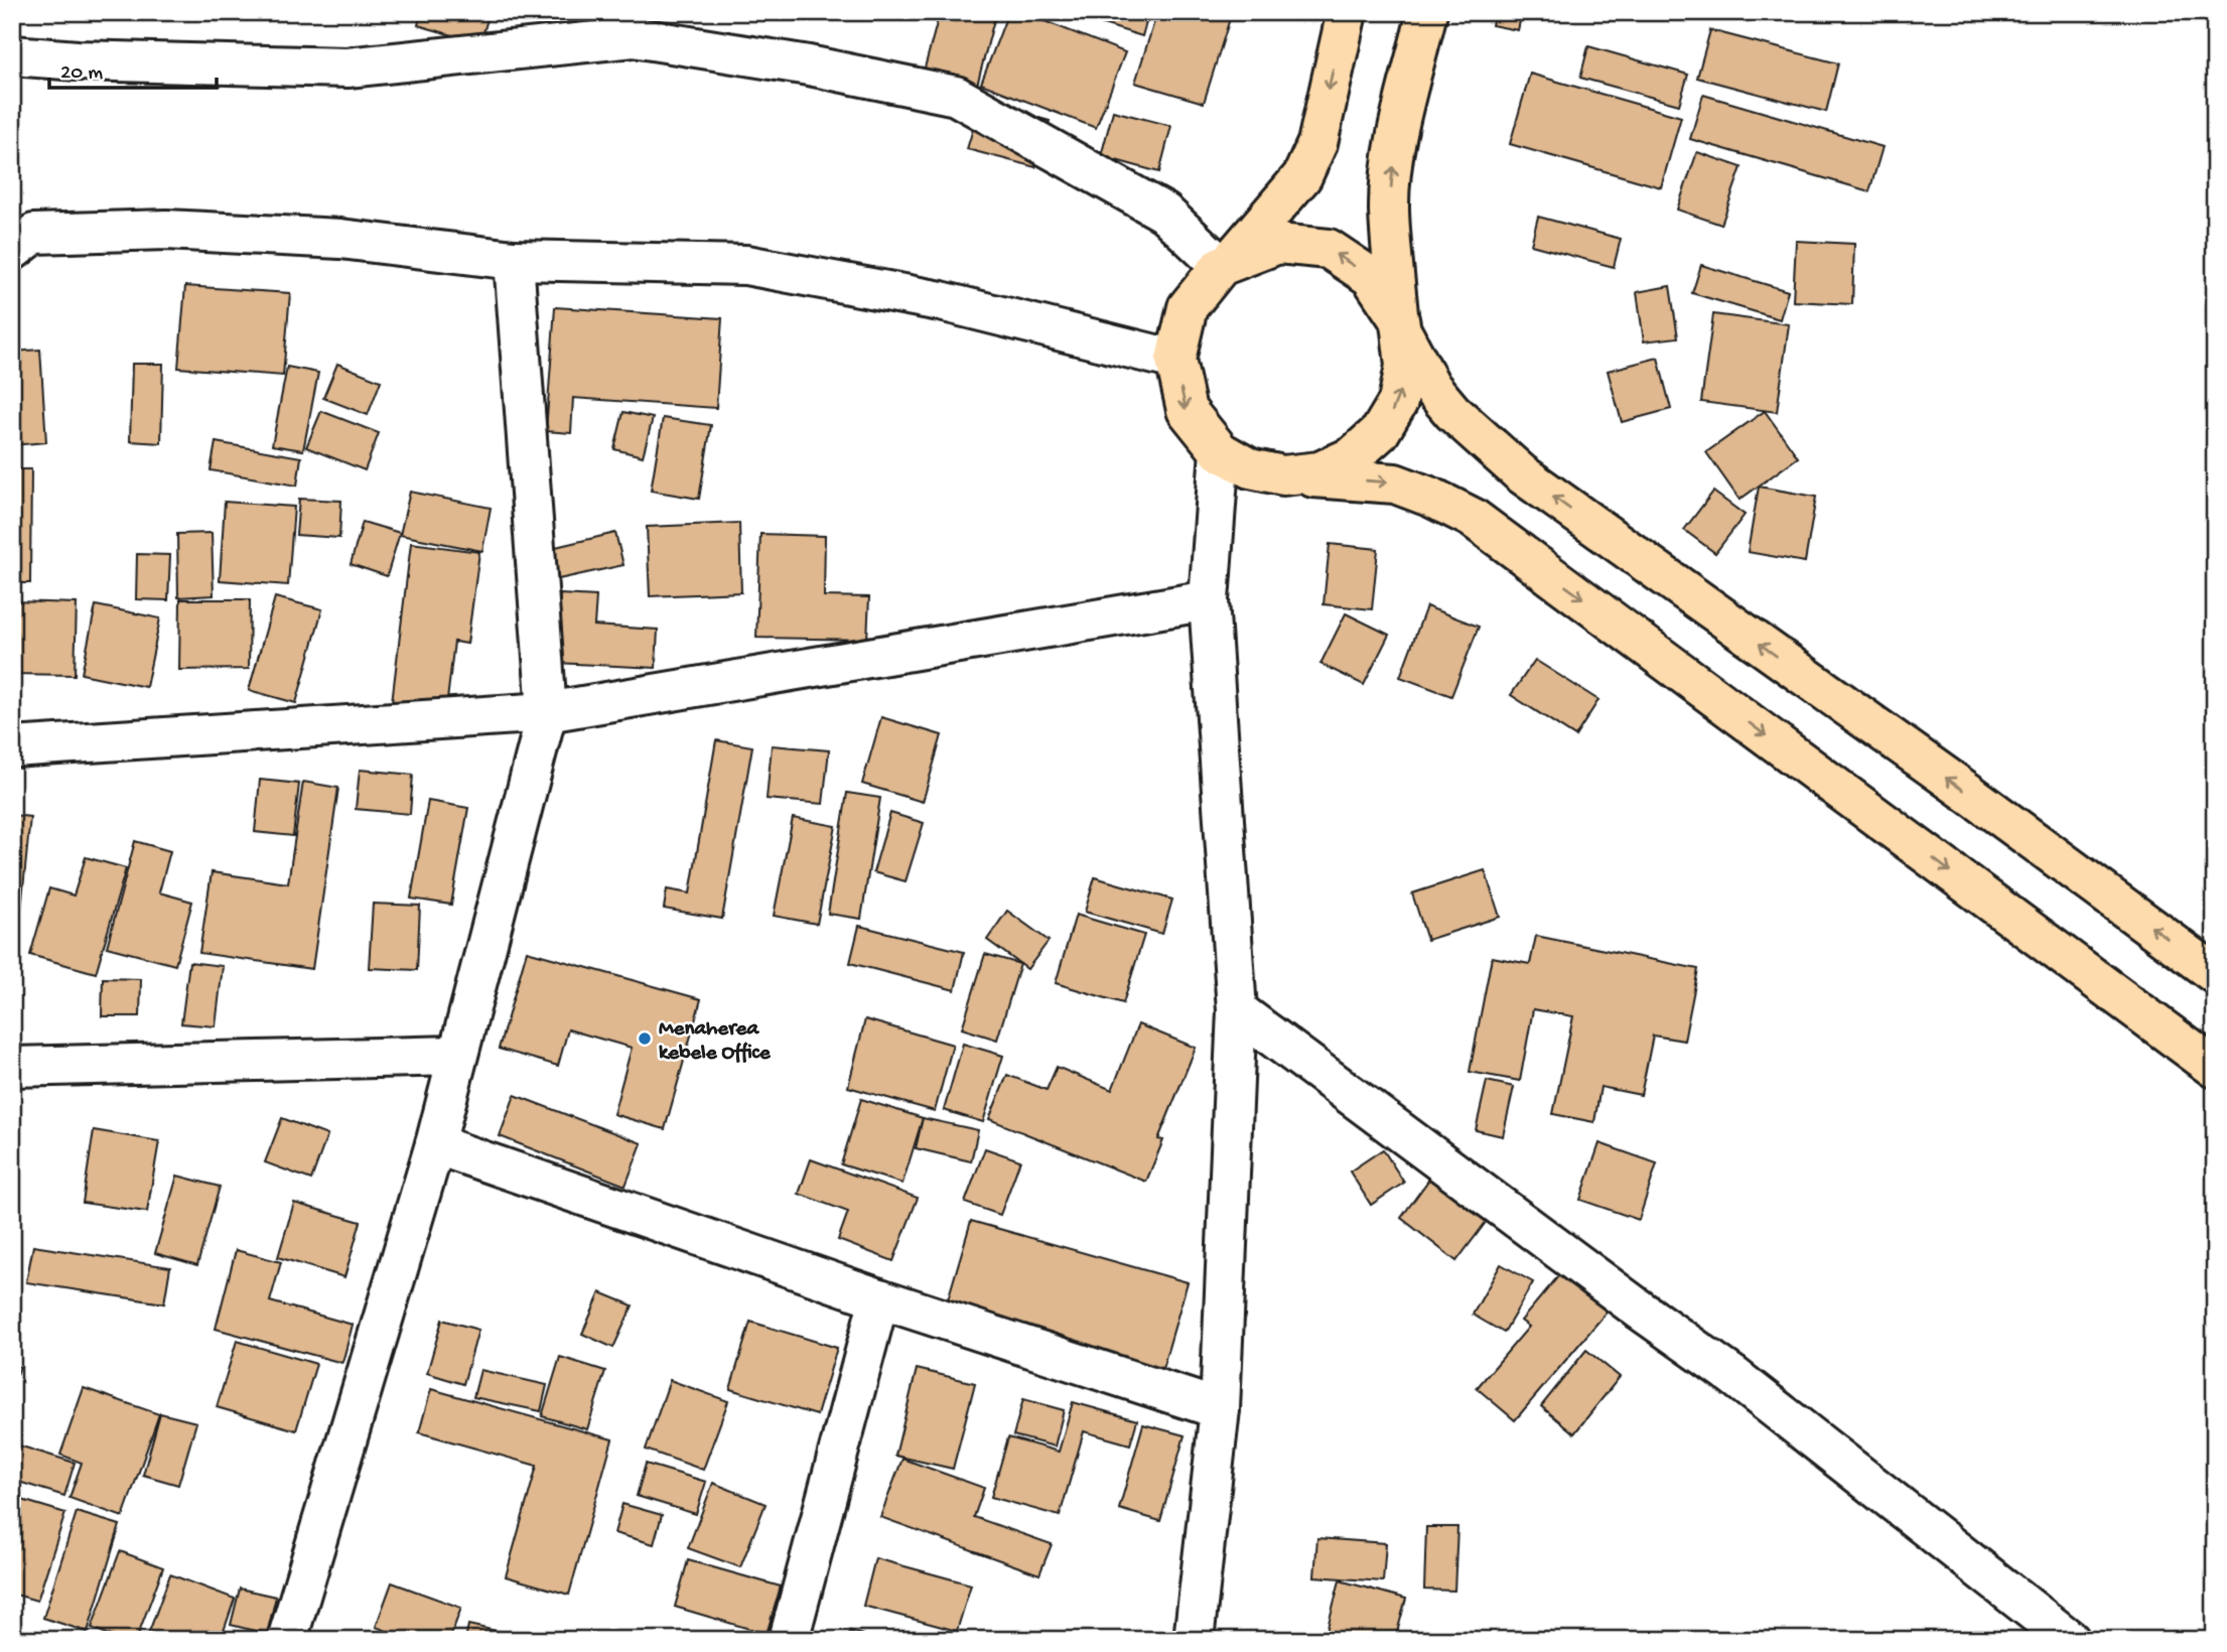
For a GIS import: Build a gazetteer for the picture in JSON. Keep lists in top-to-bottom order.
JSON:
{
  "places": ["Menaherea kebele Office"],
  "scale_bar": "20 m"
}
